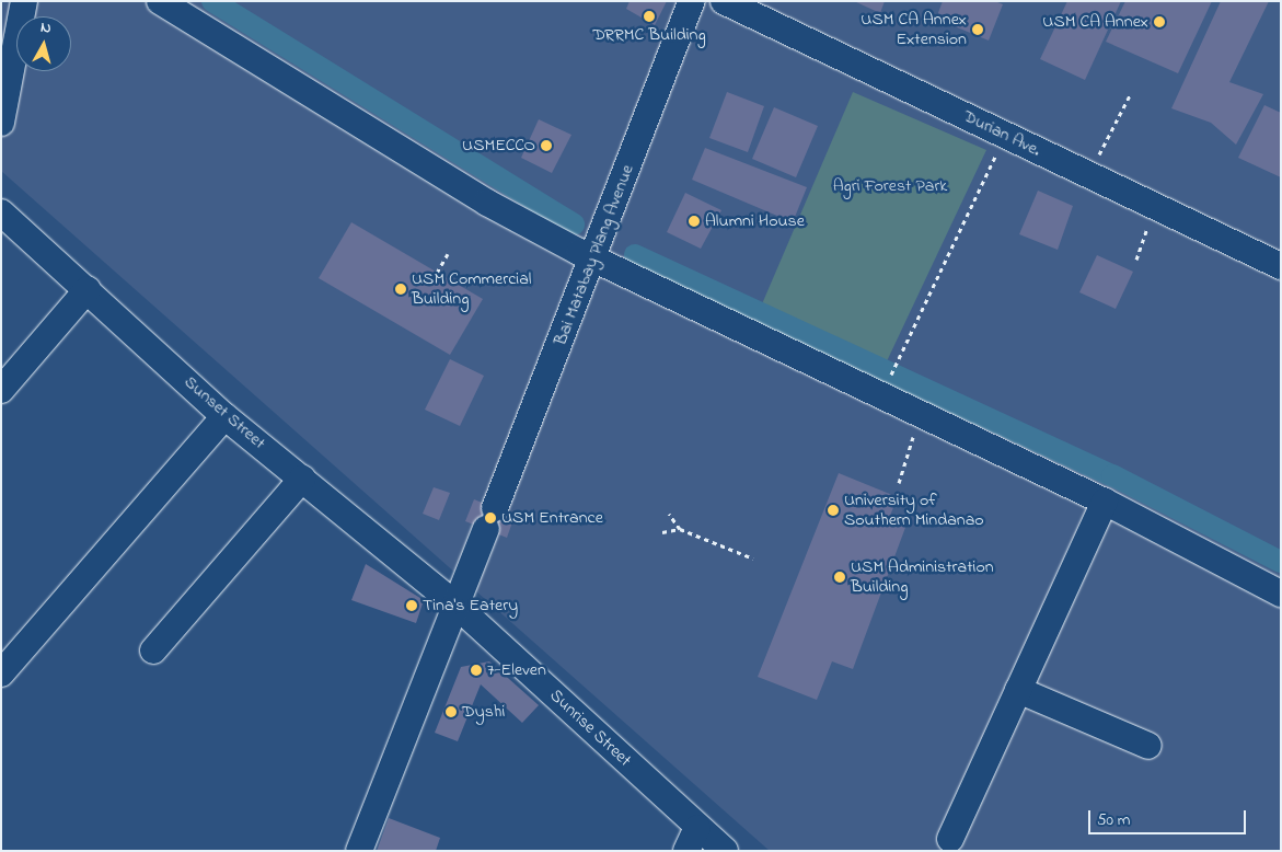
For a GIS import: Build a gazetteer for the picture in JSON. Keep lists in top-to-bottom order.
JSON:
{
  "streets": {
    "street": [
      "Durian Ave.",
      "Bai Matabay Plang Avenue",
      "Sunset Street",
      "Sunrise Street"
    ]
  },
  "crossings": [
    ["Bai Matabay Plang Avenue", "Sunset Street"],
    ["Bai Matabay Plang Avenue", "Sunrise Street"],
    ["Sunset Street", "Sunrise Street"]
  ],
  "parks": ["Agri Forest Park"],
  "places": [
    "DRRMC Building",
    "USM CA Annex",
    "USM CA Annex Extension",
    "USMECCO",
    "Alumni House",
    "USM Commercial Building",
    "University of Southern Mindanao",
    "USM Entrance",
    "USM Administration Building",
    "Tina's Eatery",
    "7-Eleven",
    "Dyshi"
  ],
  "scale_bar": "50 m",
  "north": "top"
}
